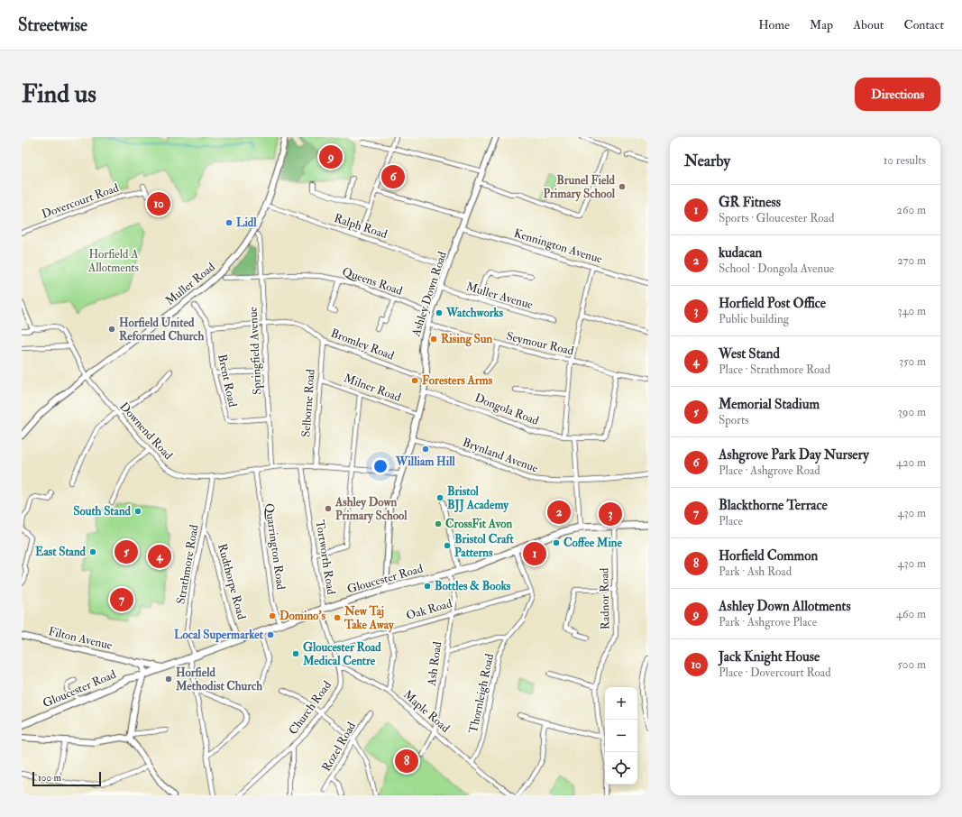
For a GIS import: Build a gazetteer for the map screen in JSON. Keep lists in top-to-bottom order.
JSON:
{
  "streets": {
    "main road": [
      "Muller Road",
      "Ashley Down Road",
      "Gloucester Road",
      "Filton Avenue"
    ],
    "street": [
      "Dovercourt Road",
      "Ralph Road",
      "Kennington Avenue",
      "Queens Road",
      "Muller Avenue",
      "Seymour Road",
      "Bromley Road",
      "Springfield Avenue",
      "Brent Road",
      "Milner Road",
      "Selborne Road",
      "Dongola Road",
      "Downend Road",
      "Brynland Avenue",
      "Quarrington Road",
      "Tortworth Road",
      "Strathmore Road",
      "Rudthorpe Road",
      "Radnor Road",
      "Oak Road",
      "Ash Road",
      "Thornleigh Road",
      "Church Road",
      "Maple Road",
      "Rozel Road"
    ]
  },
  "crossings": [
    ["Ralph Road", "Muller Road"],
    ["Ralph Road", "Ashley Down Road"],
    ["Kennington Avenue", "Ashley Down Road"],
    ["Queens Road", "Ashley Down Road"],
    ["Queens Road", "Springfield Avenue"],
    ["Muller Road", "Brent Road"],
    ["Muller Road", "Downend Road"],
    ["Ashley Down Road", "Muller Avenue"],
    ["Ashley Down Road", "Seymour Road"],
    ["Ashley Down Road", "Bromley Road"],
    ["Ashley Down Road", "Milner Road"],
    ["Ashley Down Road", "Dongola Road"],
    ["Ashley Down Road", "Downend Road"],
    ["Ashley Down Road", "Brynland Avenue"],
    ["Ashley Down Road", "Gloucester Road"],
    ["Seymour Road", "Dongola Road"],
    ["Bromley Road", "Springfield Avenue"],
    ["Bromley Road", "Brent Road"],
    ["Bromley Road", "Selborne Road"],
    ["Springfield Avenue", "Brent Road"],
    ["Springfield Avenue", "Downend Road"],
    ["Milner Road", "Selborne Road"],
    ["Selborne Road", "Downend Road"],
    ["Downend Road", "Quarrington Road"],
    ["Downend Road", "Tortworth Road"],
    ["Downend Road", "Strathmore Road"],
    ["Quarrington Road", "Gloucester Road"],
    ["Tortworth Road", "Gloucester Road"],
    ["Tortworth Road", "Church Road"],
    ["Strathmore Road", "Gloucester Road"],
    ["Strathmore Road", "Rudthorpe Road"],
    ["Gloucester Road", "Rudthorpe Road"],
    ["Gloucester Road", "Radnor Road"],
    ["Gloucester Road", "Filton Avenue"],
    ["Gloucester Road", "Ash Road"],
    ["Gloucester Road", "Church Road"],
    ["Oak Road", "Ash Road"],
    ["Oak Road", "Thornleigh Road"],
    ["Oak Road", "Church Road"],
    ["Ash Road", "Maple Road"],
    ["Thornleigh Road", "Maple Road"],
    ["Church Road", "Maple Road"]
  ],
  "parks": ["Horfield A Allotments"],
  "places": [
    "Brunel Field Primary School",
    "Lidl",
    "Watchworks",
    "Horfield United Reformed Church",
    "Rising Sun",
    "Foresters Arms",
    "William Hill",
    "Bristol BJJ Academy",
    "Ashley Down Primary School",
    "South Stand",
    "CrossFit Avon",
    "Coffee Mine",
    "Bristol Craft Patterns",
    "East Stand",
    "Bottles & Books",
    "Domino's",
    "New Taj Take Away",
    "Local Supermarket",
    "Gloucester Road Medical Centre",
    "Horfield Methodist Church"
  ],
  "scale_bar": "100 m",
  "page": {
    "header": "Streetwise",
    "nav": [
      "Home",
      "Map",
      "About",
      "Contact"
    ],
    "buttons": "Directions",
    "title": "Find us",
    "heading": ["Nearby", "10 results"],
    "pins": [
      "9",
      "6",
      "10",
      "2",
      "3",
      "5",
      "1",
      "4",
      "7",
      "8"
    ],
    "list": [
      {
        "mark": "1",
        "name": "GR Fitness",
        "note": "Sports · Gloucester Road",
        "value": "260 m"
      },
      {
        "mark": "2",
        "name": "kudacan",
        "note": "School · Dongola Avenue",
        "value": "270 m"
      },
      {
        "mark": "3",
        "name": "Horfield Post Office",
        "note": "Public building",
        "value": "340 m"
      },
      {
        "mark": "4",
        "name": "West Stand",
        "note": "Place · Strathmore Road",
        "value": "350 m"
      },
      {
        "mark": "5",
        "name": "Memorial Stadium",
        "note": "Sports",
        "value": "390 m"
      },
      {
        "mark": "6",
        "name": "Ashgrove Park Day Nursery",
        "note": "Place · Ashgrove Road",
        "value": "420 m"
      },
      {
        "mark": "7",
        "name": "Blackthorne Terrace",
        "note": "Place",
        "value": "430 m"
      },
      {
        "mark": "8",
        "name": "Horfield Common",
        "note": "Park · Ash Road",
        "value": "430 m"
      },
      {
        "mark": "9",
        "name": "Ashley Down Allotments",
        "note": "Park · Ashgrove Place",
        "value": "460 m"
      },
      {
        "mark": "10",
        "name": "Jack Knight House",
        "note": "Place · Dovercourt Road",
        "value": "500 m"
      }
    ],
    "map_buttons": ["+", "−"],
    "scale": "100 m"
  }
}
